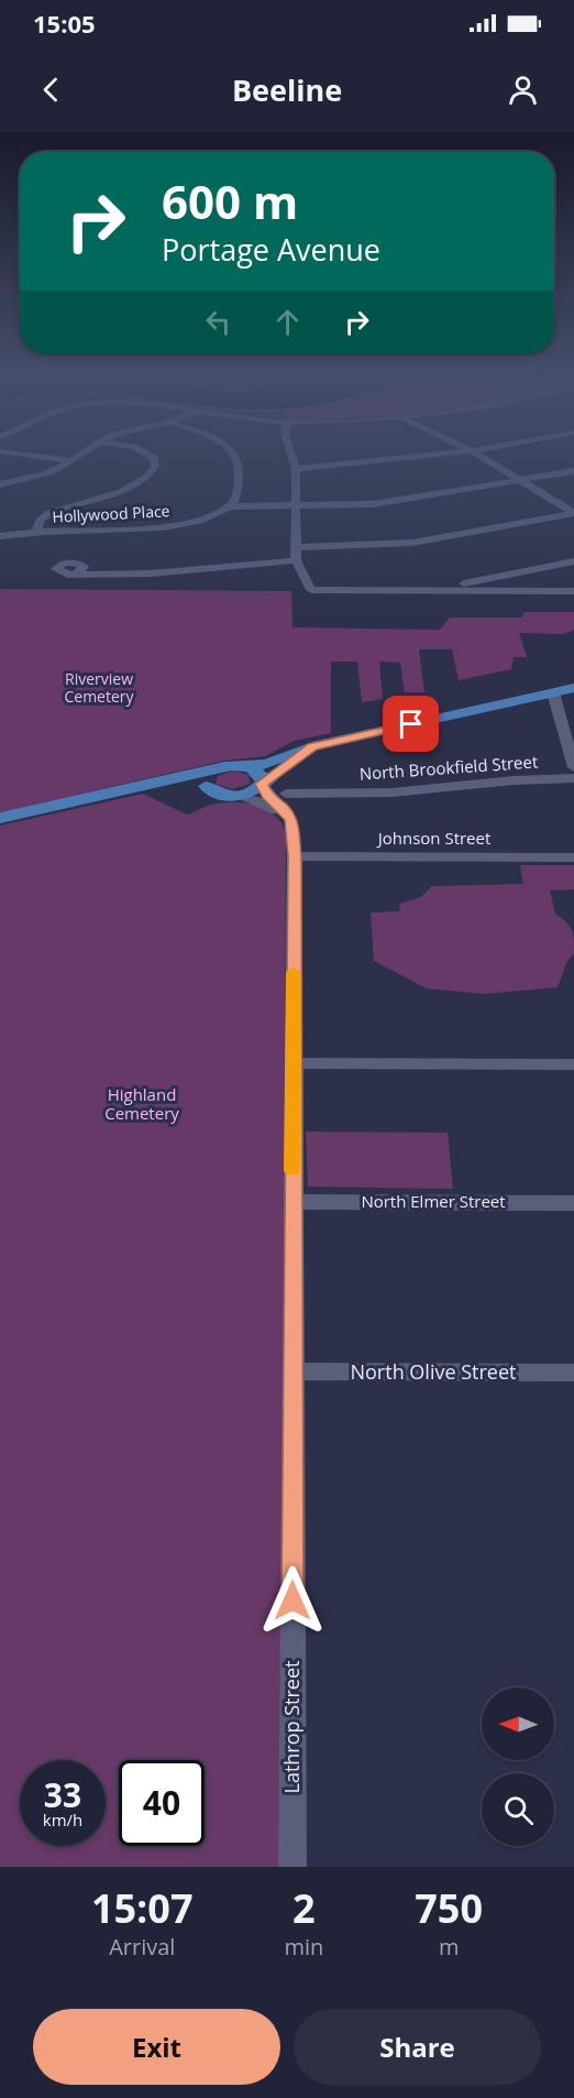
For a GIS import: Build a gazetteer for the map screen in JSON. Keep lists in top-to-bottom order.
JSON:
{
  "streets": {
    "street": [
      "Hollywood Place",
      "North Brookfield Street",
      "Johnson Street",
      "North Elmer Street",
      "North Olive Street",
      "Lathrop Street"
    ]
  },
  "crossings": [
    ["Johnson Street", "Lathrop Street"],
    ["North Elmer Street", "Lathrop Street"],
    ["North Olive Street", "Lathrop Street"]
  ],
  "parks": ["Riverview Cemetery", "Highland Cemetery"],
  "north": "left",
  "page": {
    "status": "15:05",
    "header": "Beeline",
    "turn": ["600 m", "Portage Avenue"],
    "speed": "33 km/h",
    "limit": "40",
    "eta": [
      "15:07",
      "Arrival",
      "2",
      "min",
      "750",
      "m"
    ],
    "buttons": ["Exit", "Share"]
  }
}
